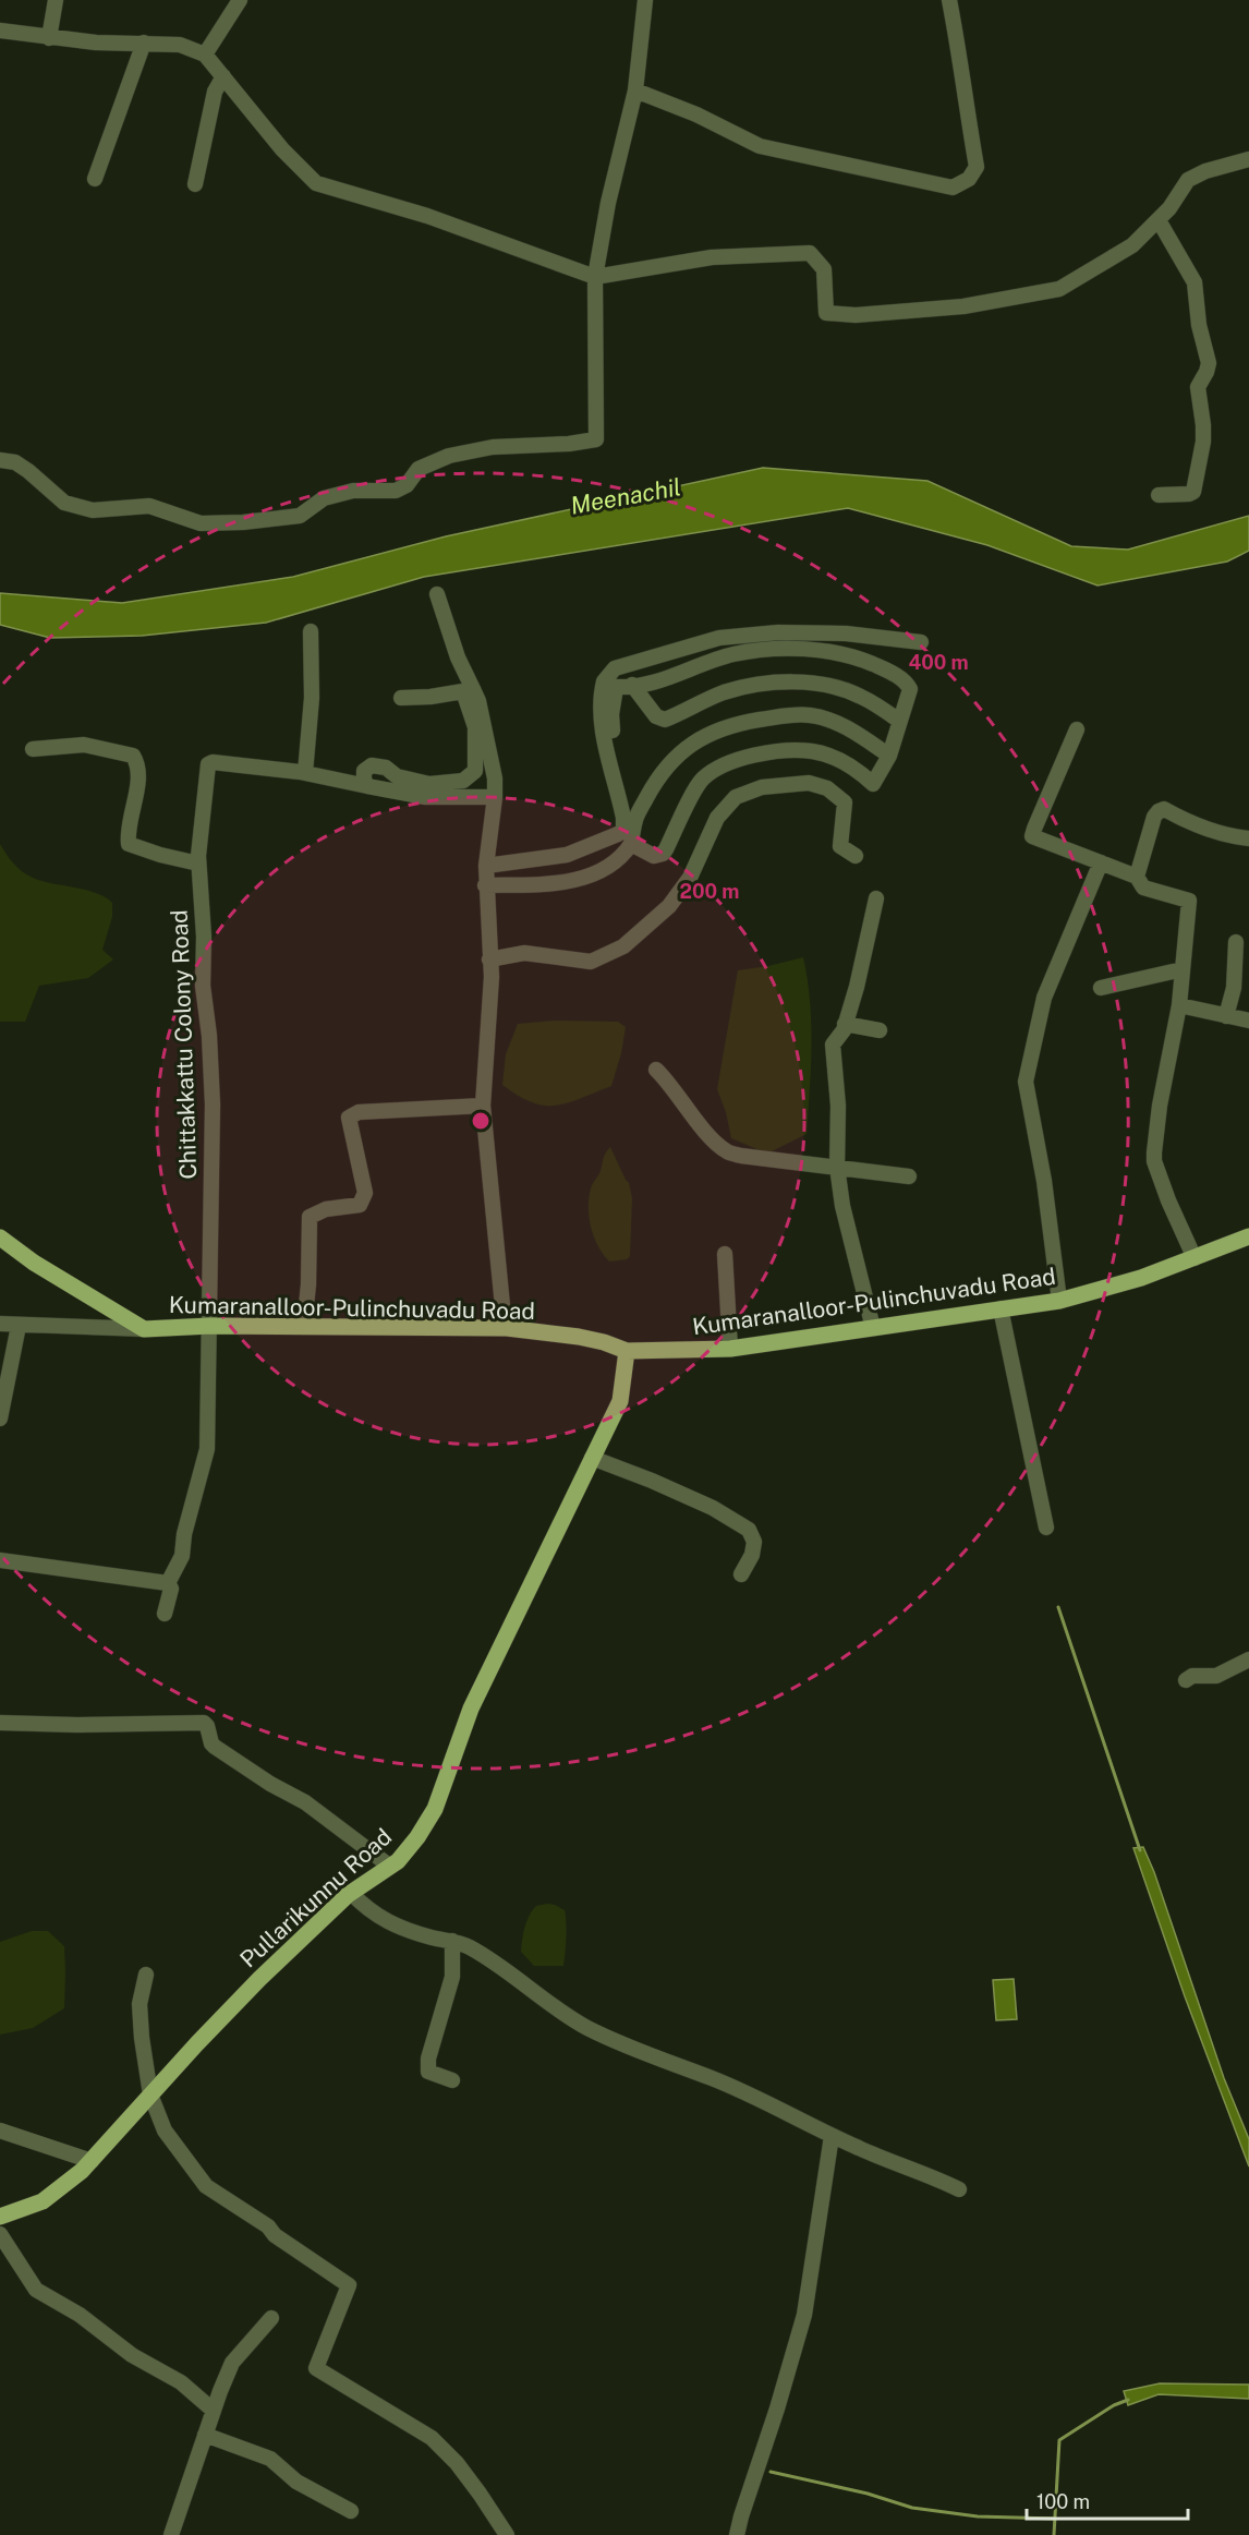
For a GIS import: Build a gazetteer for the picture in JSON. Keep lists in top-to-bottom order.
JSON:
{
  "streets": {
    "main road": ["Kumaranalloor-Pulinchuvadu Road", "Pullarikunnu Road"],
    "street": ["Chittakkattu Colony Road"]
  },
  "crossings": [
    ["Chittakkattu Colony Road", "Kumaranalloor-Pulinchuvadu Road"],
    ["Kumaranalloor-Pulinchuvadu Road", "Pullarikunnu Road"]
  ],
  "water": ["Meenachil"],
  "scale_bar": "100 m",
  "rings": ["400 m", "200 m"]
}
